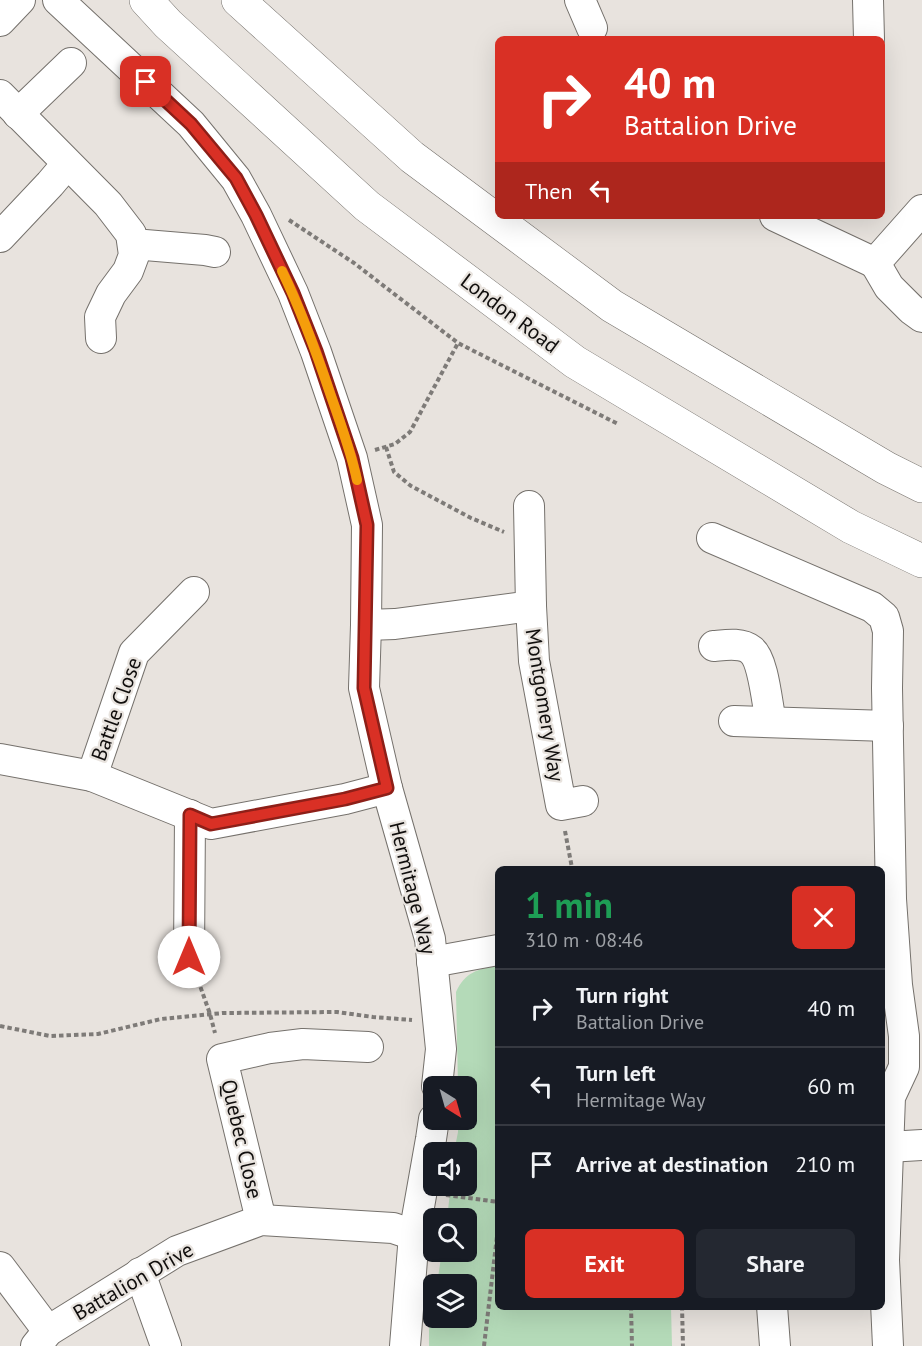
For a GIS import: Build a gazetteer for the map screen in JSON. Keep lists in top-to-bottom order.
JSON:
{
  "streets": {
    "highway": ["London Road"],
    "street": [
      "Montgomery Way",
      "Battle Close",
      "Hermitage Way",
      "Quebec Close",
      "Battalion Drive"
    ]
  },
  "crossings": [
    ["Montgomery Way", "Hermitage Way"],
    ["Quebec Close", "Battalion Drive"]
  ],
  "north": "bottom right",
  "page": {
    "turn": ["40 m", "Battalion Drive"],
    "then": "Then",
    "heading": ["1 min", "310 m · 08:46"],
    "list": [
      {
        "name": "Turn right",
        "note": "Battalion Drive",
        "value": "40 m"
      },
      {
        "name": "Turn left",
        "note": "Hermitage Way",
        "value": "60 m"
      },
      {
        "name": "Arrive at destination",
        "value": "210 m"
      }
    ],
    "buttons": ["Exit", "Share"]
  }
}
